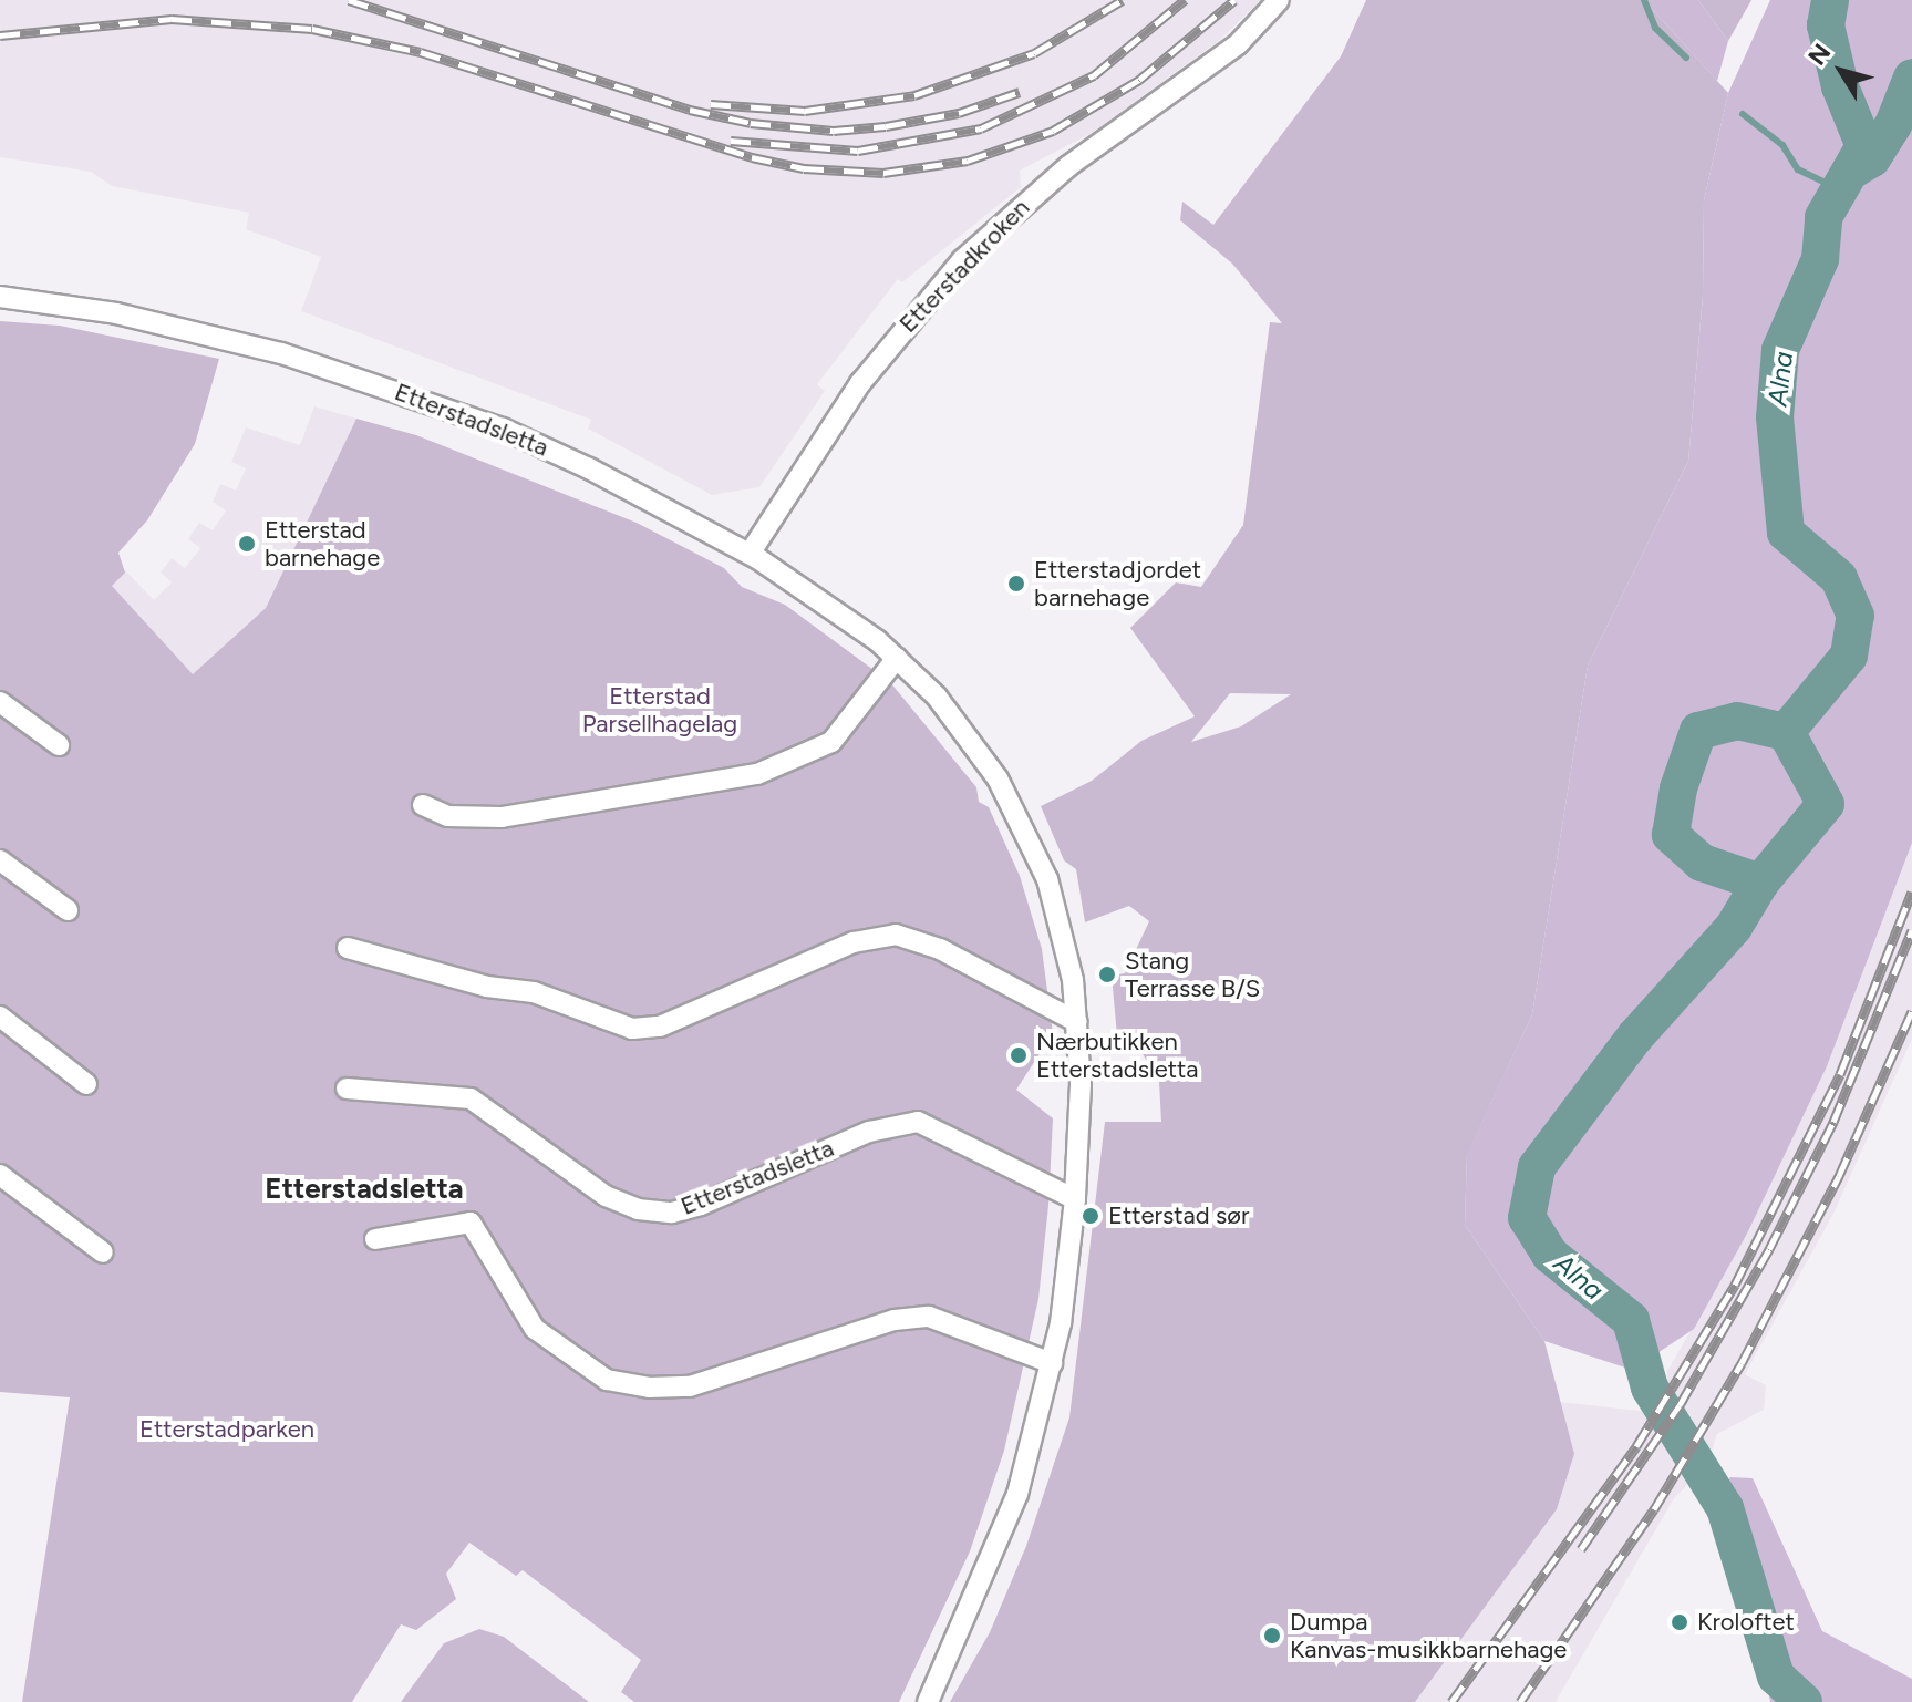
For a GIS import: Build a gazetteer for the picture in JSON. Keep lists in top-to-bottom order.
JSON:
{
  "streets": {
    "street": ["Etterstadkroken", "Etterstadsletta"]
  },
  "crossings": [
    ["Etterstadkroken", "Etterstadsletta"]
  ],
  "districts": ["Etterstadsletta"],
  "water": ["Alna"],
  "parks": ["Etterstad Parsellhagelag", "Etterstadparken"],
  "places": [
    "Etterstad barnehage",
    "Etterstadjordet barnehage",
    "Stang Terrasse B/S",
    "Nærbutikken Etterstadsletta",
    "Etterstad sør",
    "Kroloftet",
    "Dumpa Kanvas-musikkbarnehage"
  ],
  "north": "top left"
}
